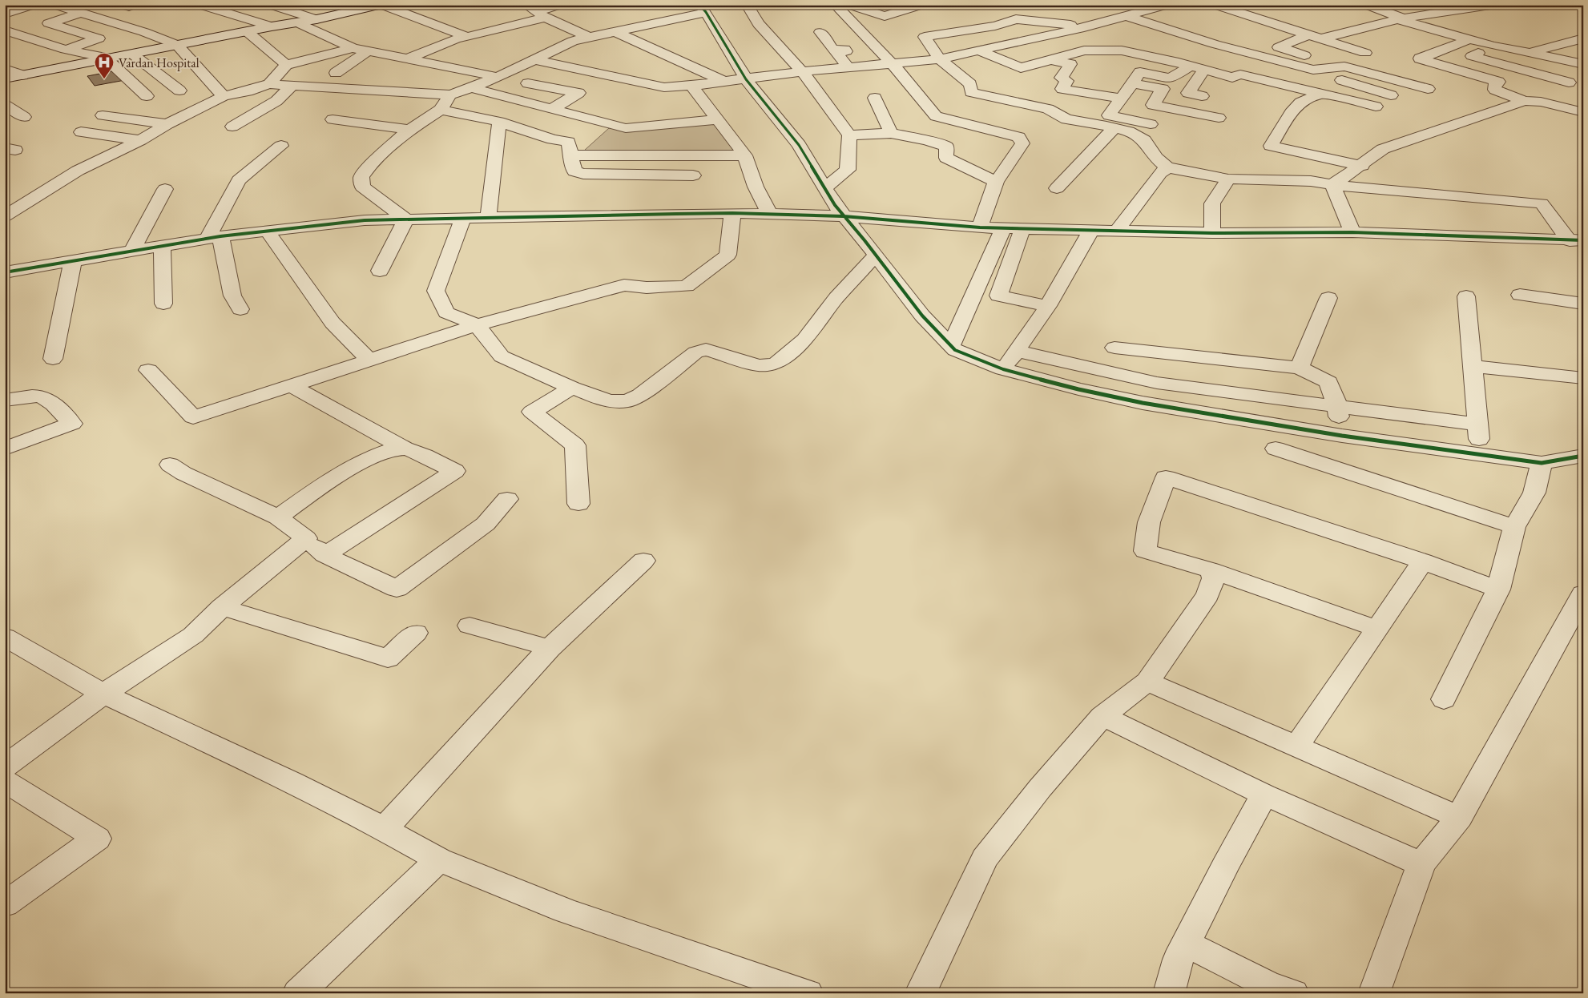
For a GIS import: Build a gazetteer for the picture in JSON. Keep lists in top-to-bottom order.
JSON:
{
  "places": {
    "hospital": ["Vardan Hospital"]
  }
}
